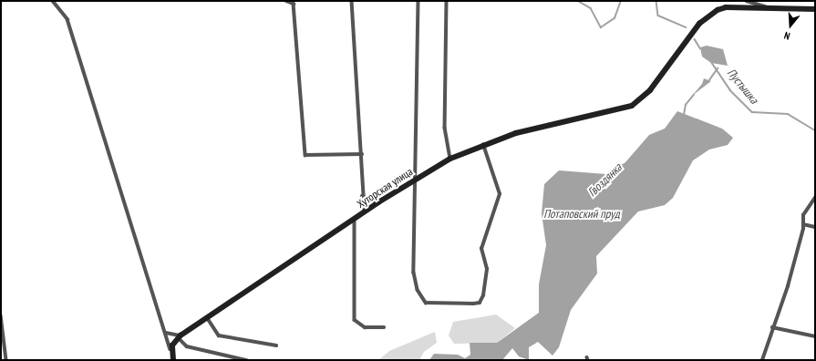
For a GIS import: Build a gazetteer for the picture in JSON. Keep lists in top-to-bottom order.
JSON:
{
  "streets": {
    "main road": ["Хуторская улица"]
  },
  "water": ["Пустышка", "Гвоздянка", "Потаповский пруд"],
  "north": "bottom"
}
